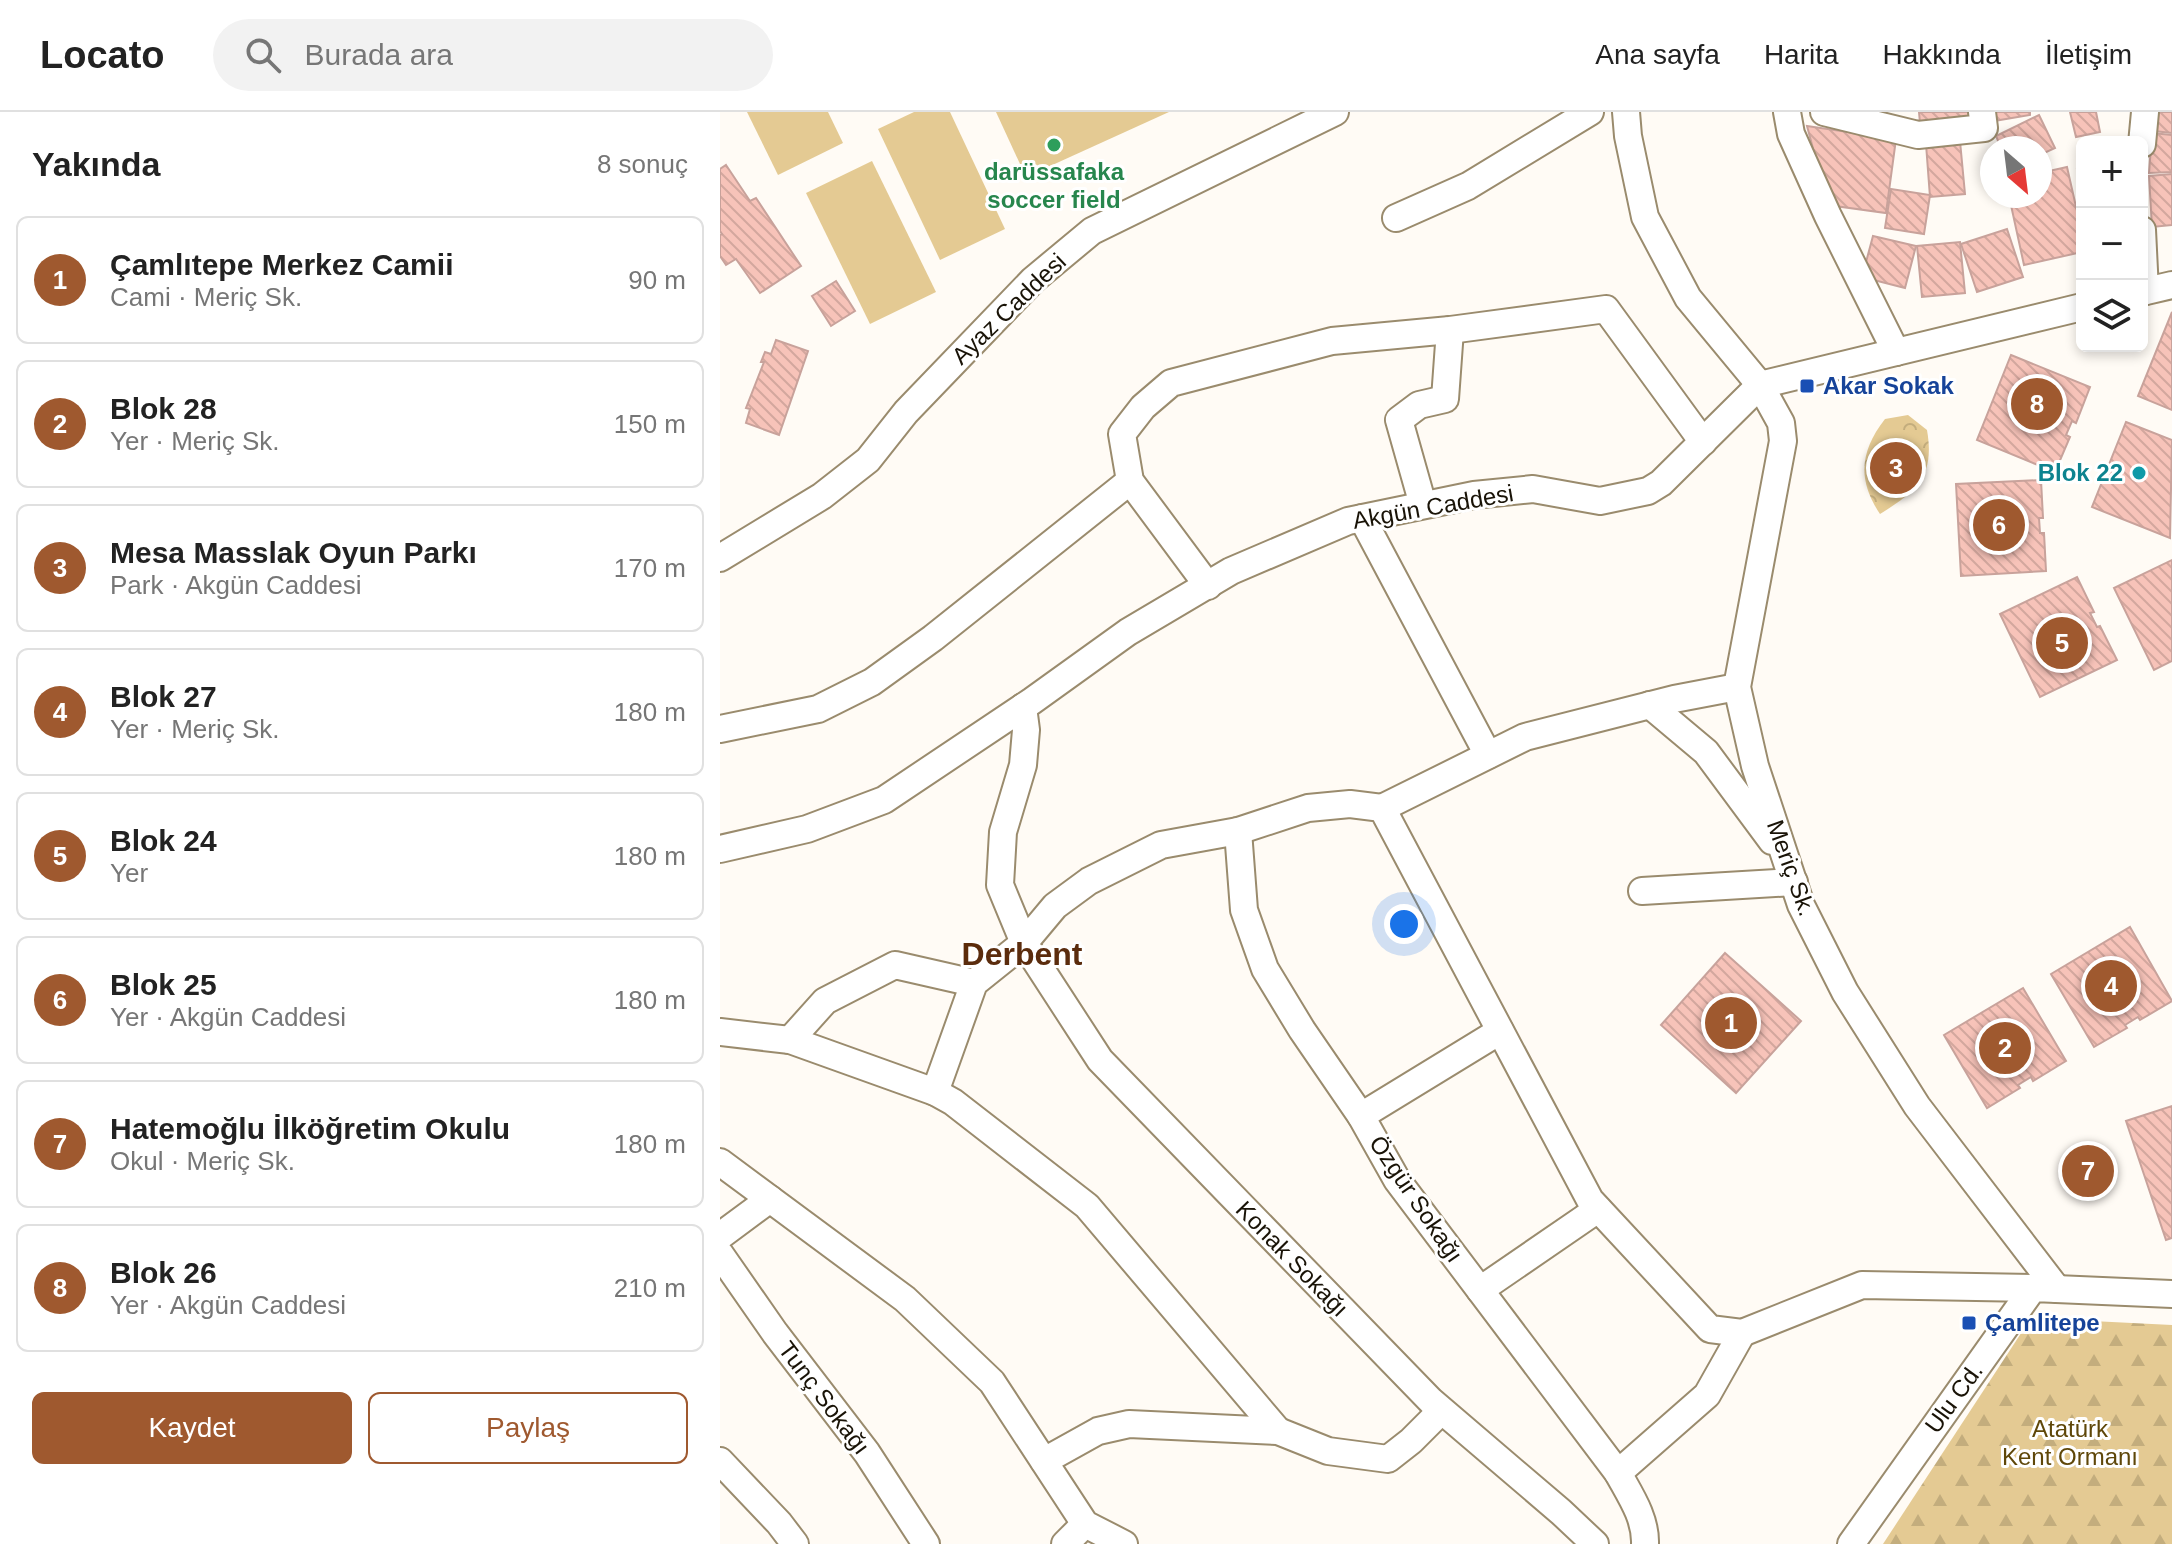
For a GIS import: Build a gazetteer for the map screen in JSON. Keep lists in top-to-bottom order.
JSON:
{
  "streets": {
    "street": [
      "Ayaz Caddesi",
      "Akgün Caddesi",
      "Meriç Sk.",
      "Özgür Sokağı",
      "Konak Sokağı",
      "Tunç Sokağı",
      "Ulu Cd."
    ]
  },
  "crossings": [
    ["Akgün Caddesi", "Meriç Sk."],
    ["Akgün Caddesi", "Konak Sokağı"],
    ["Meriç Sk.", "Ulu Cd."]
  ],
  "districts": ["Derbent"],
  "parks": ["Atatürk Kent Ormanı"],
  "places": {
    "other": ["darüssafaka soccer field", "Blok 22"],
    "transit": ["Akar Sokak", "Çamlitepe"]
  },
  "north": "bottom right",
  "page": {
    "header": "Locato",
    "search": "Burada ara",
    "nav": [
      "Ana sayfa",
      "Harita",
      "Hakkında",
      "İletişim"
    ],
    "heading": ["Yakında", "8 sonuç"],
    "map_buttons": ["+", "−"],
    "list": [
      {
        "mark": "1",
        "name": "Çamlıtepe Merkez Camii",
        "note": "Cami · Meriç Sk.",
        "value": "90 m"
      },
      {
        "mark": "2",
        "name": "Blok 28",
        "note": "Yer · Meriç Sk.",
        "value": "150 m"
      },
      {
        "mark": "3",
        "name": "Mesa Masslak Oyun Parkı",
        "note": "Park · Akgün Caddesi",
        "value": "170 m"
      },
      {
        "mark": "4",
        "name": "Blok 27",
        "note": "Yer · Meriç Sk.",
        "value": "180 m"
      },
      {
        "mark": "5",
        "name": "Blok 24",
        "note": "Yer",
        "value": "180 m"
      },
      {
        "mark": "6",
        "name": "Blok 25",
        "note": "Yer · Akgün Caddesi",
        "value": "180 m"
      },
      {
        "mark": "7",
        "name": "Hatemoğlu İlköğretim Okulu",
        "note": "Okul · Meriç Sk.",
        "value": "180 m"
      },
      {
        "mark": "8",
        "name": "Blok 26",
        "note": "Yer · Akgün Caddesi",
        "value": "210 m"
      }
    ],
    "pins": [
      "8",
      "3",
      "6",
      "5",
      "4",
      "1",
      "2",
      "7"
    ],
    "buttons": ["Kaydet", "Paylaş"]
  }
}
